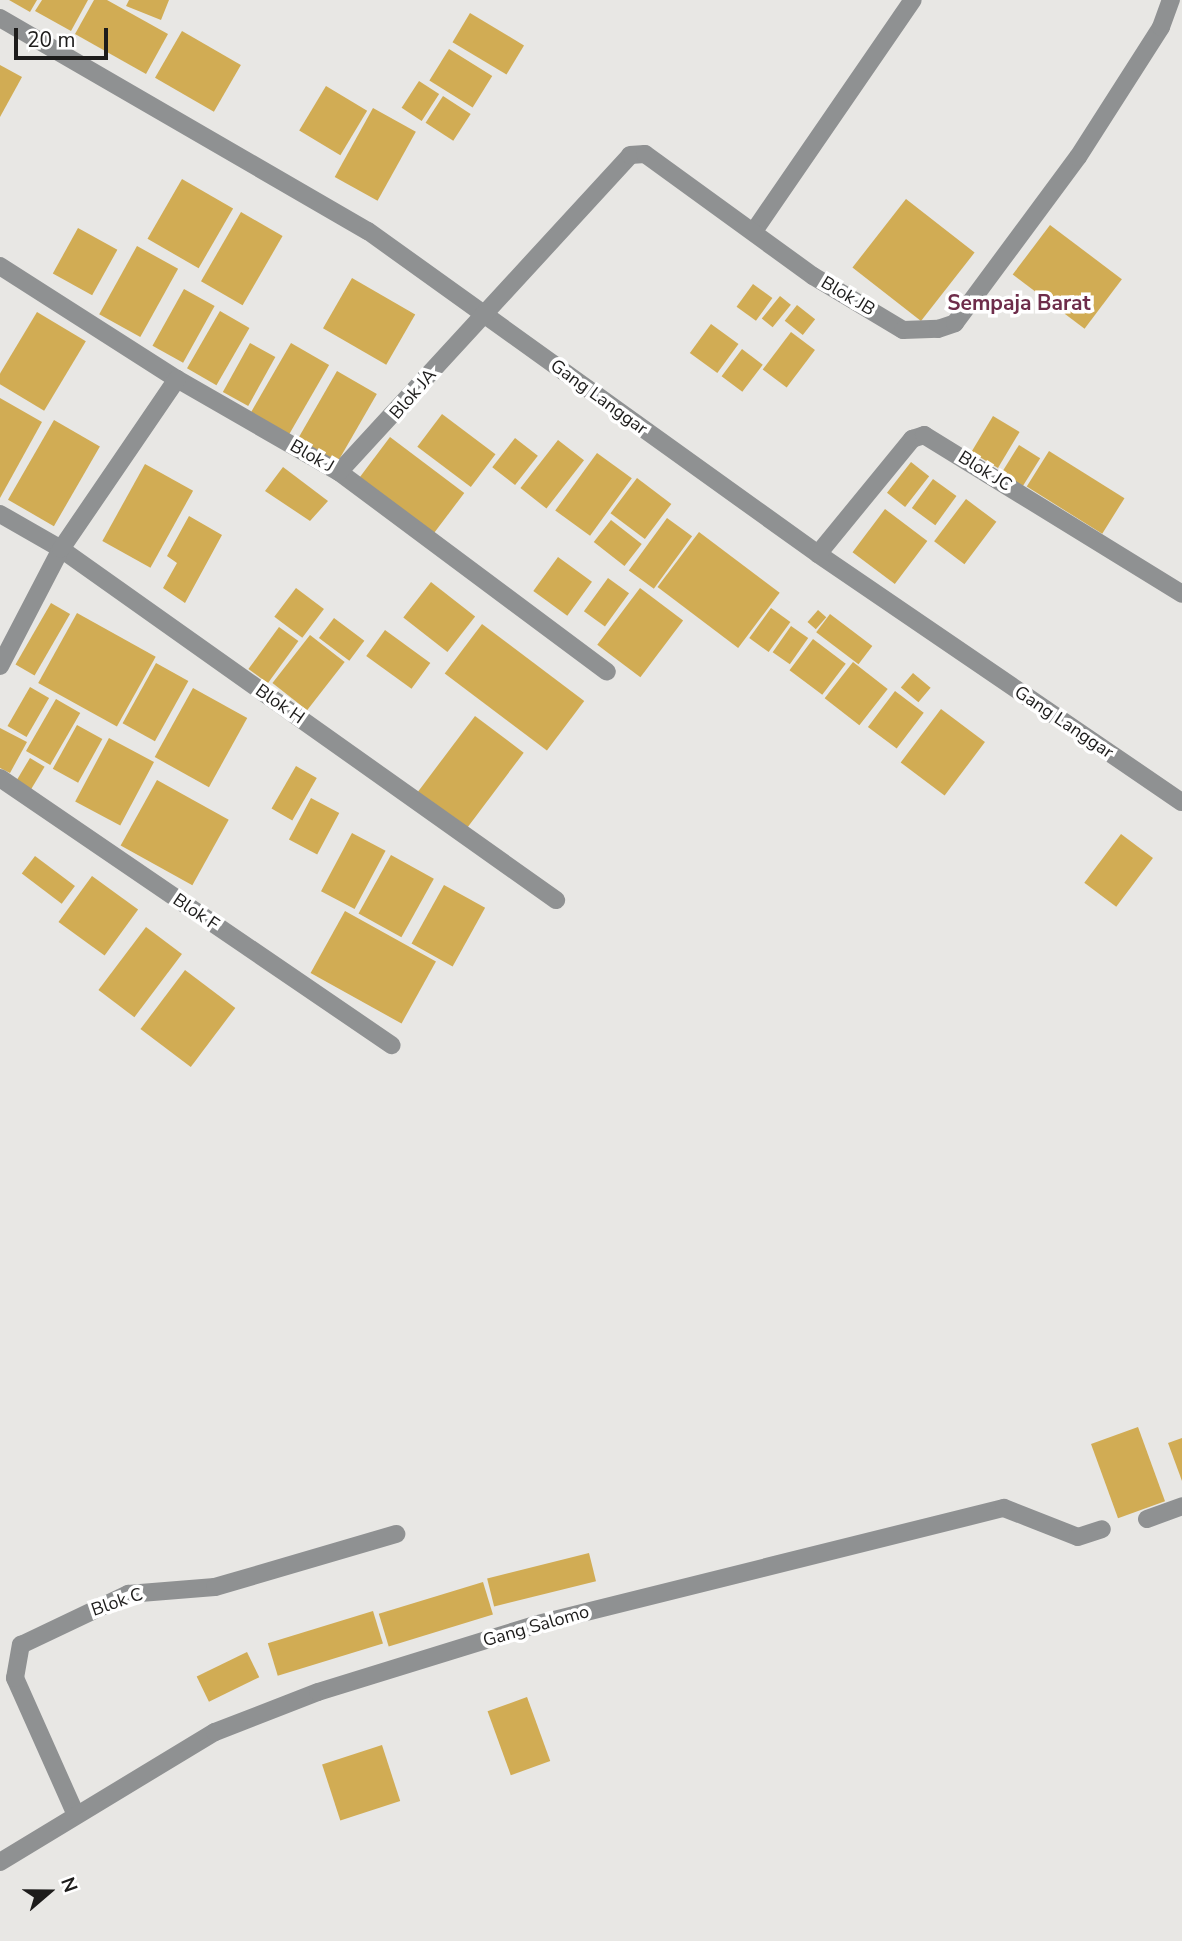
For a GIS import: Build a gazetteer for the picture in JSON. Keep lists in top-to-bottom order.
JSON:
{
  "streets": {
    "street": [
      "Blok JB",
      "Blok JA",
      "Gang Langgar",
      "Blok J",
      "Blok JC",
      "Blok H",
      "Blok F",
      "Blok C",
      "Gang Salomo"
    ]
  },
  "crossings": [
    ["Blok JB", "Blok JA"],
    ["Blok JB", "Gang Langgar"],
    ["Blok JA", "Gang Langgar"],
    ["Blok JA", "Blok J"],
    ["Gang Langgar", "Blok JC"],
    ["Blok C", "Gang Salomo"]
  ],
  "districts": ["Sempaja Barat"],
  "scale_bar": "20 m",
  "north": "right"
}
